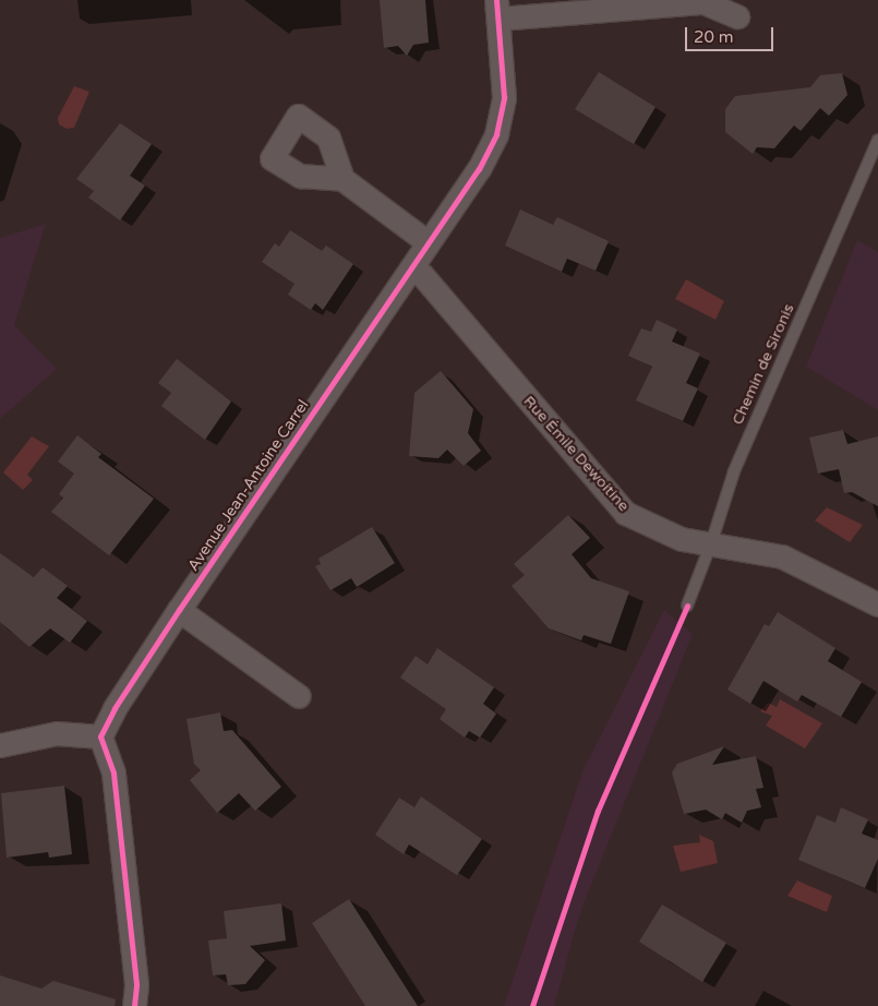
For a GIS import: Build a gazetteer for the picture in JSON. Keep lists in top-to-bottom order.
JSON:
{
  "streets": {
    "street": ["Rue Émile Dewoitine", "Avenue Jean-Antoine Carrel"],
    "lane": ["Chemin de Sironis"]
  },
  "crossings": [
    ["Chemin de Sironis", "Rue Émile Dewoitine"],
    ["Rue Émile Dewoitine", "Avenue Jean-Antoine Carrel"]
  ],
  "scale_bar": "20 m"
}
